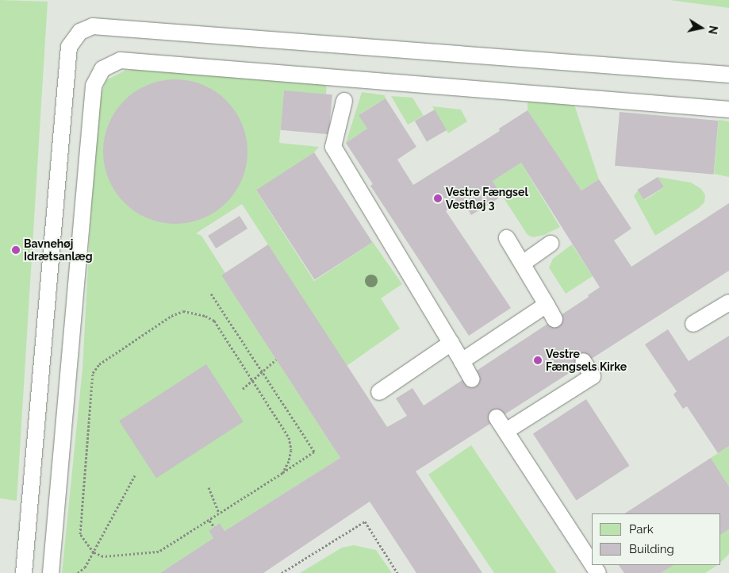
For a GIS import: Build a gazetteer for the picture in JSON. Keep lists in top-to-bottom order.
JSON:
{
  "places": ["Vestre Fængsel Vestfløj 3", "Bavnehøj Idrætsanlæg", "Vestre Fængsels Kirke"],
  "legend": ["Park", "Building"],
  "north": "right"
}
